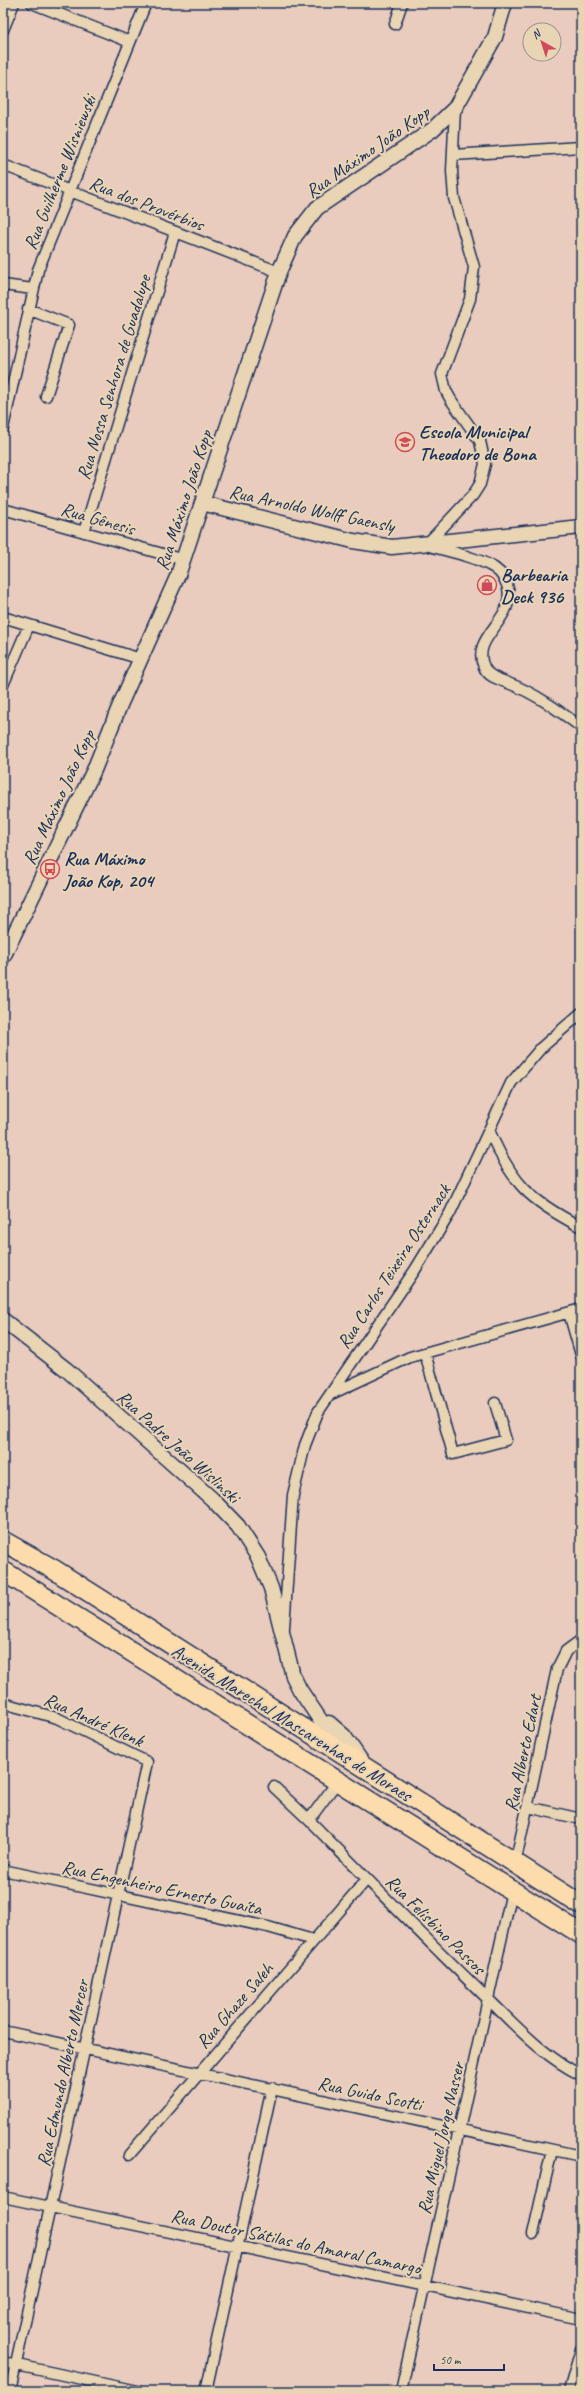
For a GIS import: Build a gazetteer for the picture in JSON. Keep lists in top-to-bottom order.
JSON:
{
  "streets": {
    "highway": ["Avenida Marechal Mascarenhas de Moraes"],
    "main road": ["Rua Máximo João Kopp", "Rua Arnoldo Wolff Gaensly", "Rua Padre João Wislinski"],
    "street": [
      "Rua Guilherme Wisniewski",
      "Rua dos Provérbios",
      "Rua Nossa Senhora de Guadalupe",
      "Rua Gênesis",
      "Rua Carlos Teixeira Osternack",
      "Rua André Klenk",
      "Rua Alberto Edart",
      "Rua Engenheiro Ernesto Guaíta",
      "Rua Felisbino Passos",
      "Rua Ghaze Saleh",
      "Rua Edmundo Alberto Mercer",
      "Rua Guido Scotti",
      "Rua Miguel Jorge Nasser",
      "Rua Doutor Sátilas do Amaral Camargo"
    ]
  },
  "crossings": [
    ["Rua Máximo João Kopp", "Rua dos Provérbios"],
    ["Rua Máximo João Kopp", "Rua Arnoldo Wolff Gaensly"],
    ["Rua Máximo João Kopp", "Rua Gênesis"],
    ["Rua Guilherme Wisniewski", "Rua dos Provérbios"],
    ["Rua dos Provérbios", "Rua Nossa Senhora de Guadalupe"],
    ["Rua Nossa Senhora de Guadalupe", "Rua Gênesis"],
    ["Rua Carlos Teixeira Osternack", "Rua Padre João Wislinski"],
    ["Rua André Klenk", "Rua Edmundo Alberto Mercer"],
    ["Avenida Marechal Mascarenhas de Moraes", "Rua Alberto Edart"],
    ["Avenida Marechal Mascarenhas de Moraes", "Rua Miguel Jorge Nasser"],
    ["Rua Engenheiro Ernesto Guaíta", "Rua Ghaze Saleh"],
    ["Rua Engenheiro Ernesto Guaíta", "Rua Edmundo Alberto Mercer"],
    ["Rua Felisbino Passos", "Rua Ghaze Saleh"],
    ["Rua Felisbino Passos", "Rua Miguel Jorge Nasser"],
    ["Rua Ghaze Saleh", "Rua Guido Scotti"],
    ["Rua Edmundo Alberto Mercer", "Rua Guido Scotti"],
    ["Rua Edmundo Alberto Mercer", "Rua Doutor Sátilas do Amaral Camargo"],
    ["Rua Guido Scotti", "Rua Miguel Jorge Nasser"],
    ["Rua Miguel Jorge Nasser", "Rua Doutor Sátilas do Amaral Camargo"]
  ],
  "places": {
    "school or university": ["Escola Municipal Theodoro de Bona"],
    "shop": ["Barbearia Deck 936"],
    "bus stop": ["Rua Máximo João Kop, 204"]
  },
  "scale_bar": "50 m",
  "north": "top left"
}
